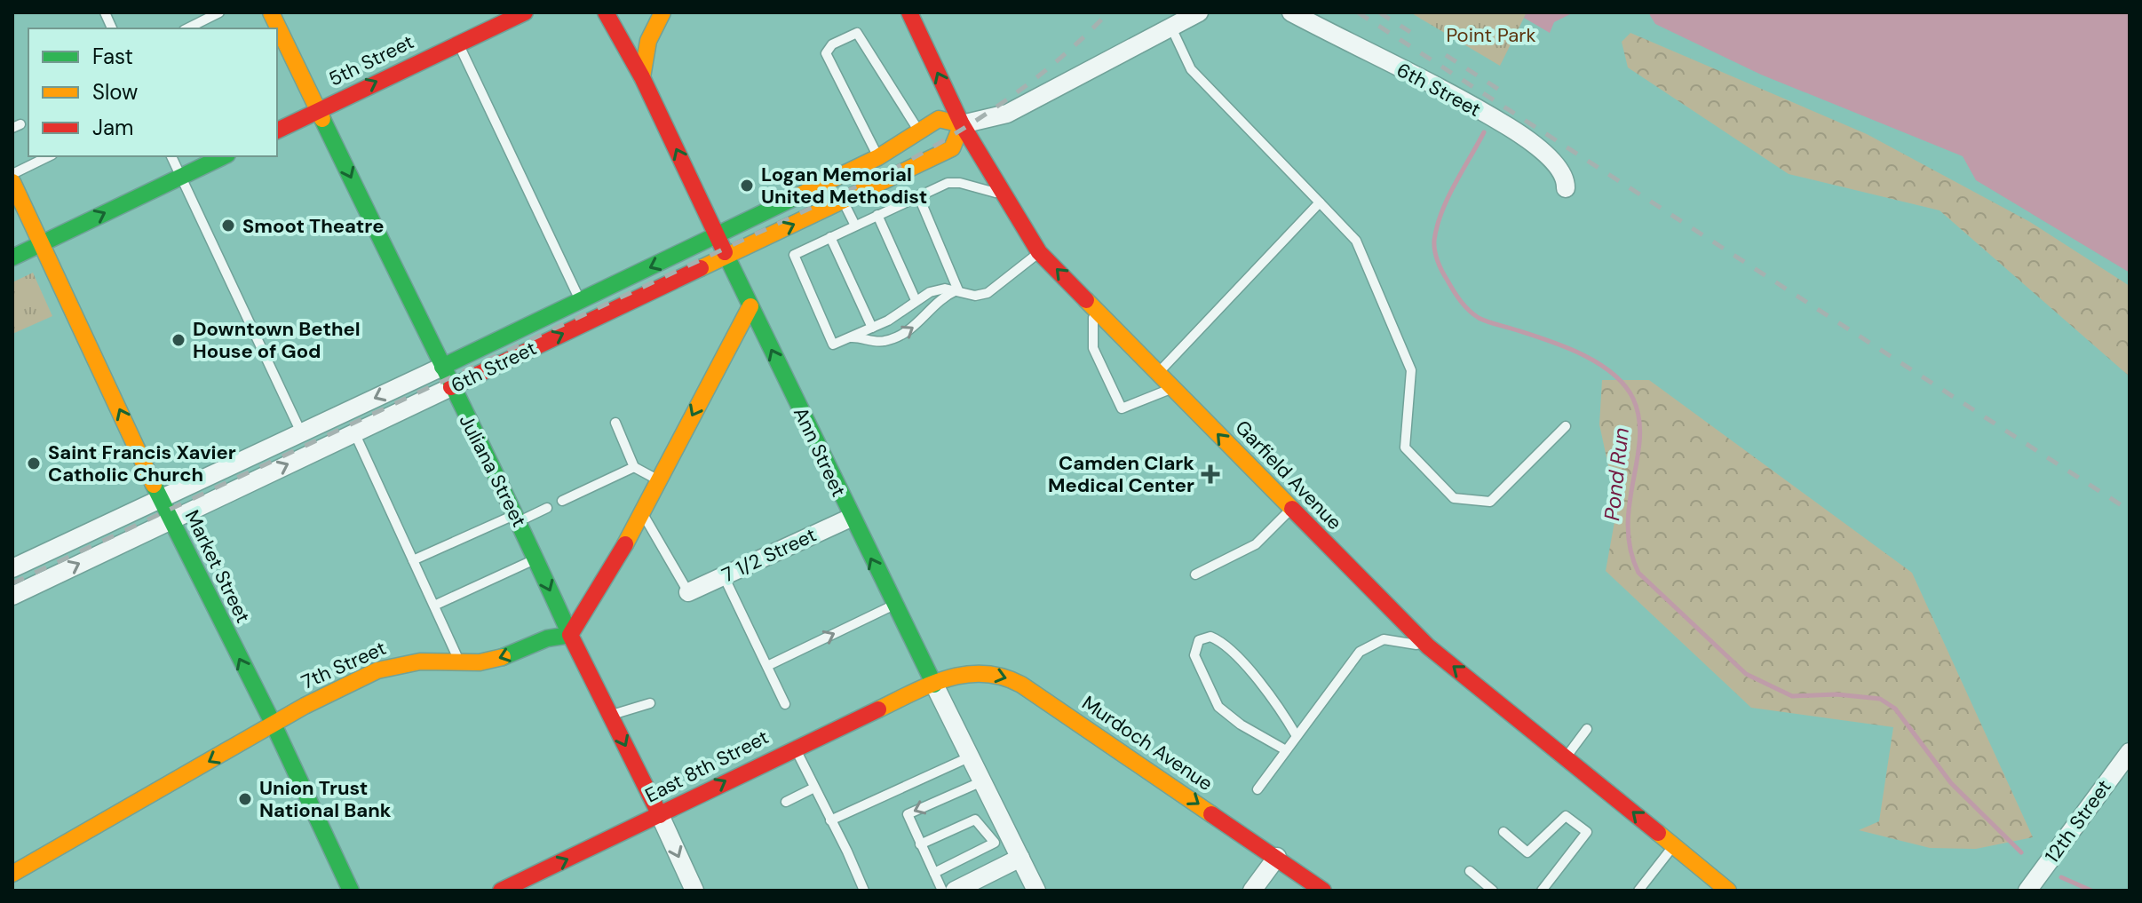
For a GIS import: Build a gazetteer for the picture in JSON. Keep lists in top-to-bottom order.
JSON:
{
  "streets": {
    "main road": [
      "5th Street",
      "6th Street",
      "Ann Street",
      "Juliana Street",
      "Garfield Avenue",
      "Market Street",
      "7th Street",
      "Murdoch Avenue",
      "East 8th Street"
    ],
    "street": ["7 1/2 Street", "12th Street"]
  },
  "crossings": [
    ["5th Street", "Juliana Street"],
    ["6th Street", "Ann Street"],
    ["6th Street", "Juliana Street"],
    ["6th Street", "Garfield Avenue"],
    ["6th Street", "Market Street"],
    ["Ann Street", "7 1/2 Street"],
    ["Ann Street", "Murdoch Avenue"],
    ["Ann Street", "East 8th Street"],
    ["Juliana Street", "7th Street"],
    ["Juliana Street", "East 8th Street"],
    ["Market Street", "7th Street"],
    ["Murdoch Avenue", "East 8th Street"]
  ],
  "one_way": [
    "5th Street",
    "Ann Street",
    "Juliana Street",
    "Garfield Avenue",
    "Market Street",
    "7th Street",
    "Murdoch Avenue",
    "East 8th Street"
  ],
  "water": ["Pond Run"],
  "parks": ["Point Park"],
  "places": {
    "other": [
      "Logan Memorial United Methodist",
      "Smoot Theatre",
      "Downtown Bethel House of God",
      "Saint Francis Xavier Catholic Church",
      "Union Trust National Bank"
    ],
    "health": ["Camden Clark Medical Center"]
  },
  "legend": ["Fast", "Slow", "Jam"]
}
